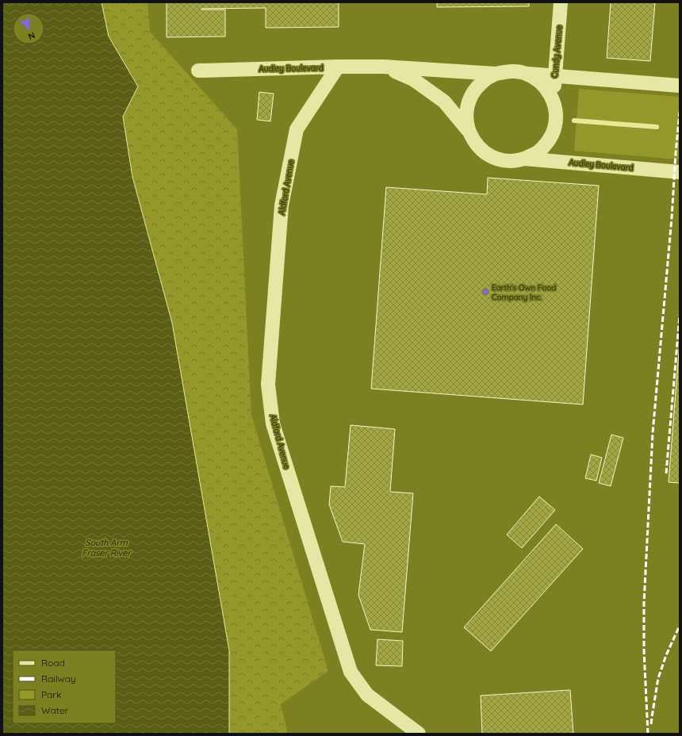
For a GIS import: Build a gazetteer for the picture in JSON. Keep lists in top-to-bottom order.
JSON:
{
  "streets": {
    "street": ["Cundy Avenue", "Audley Boulevard", "Aldford Avenue"]
  },
  "crossings": [
    ["Cundy Avenue", "Audley Boulevard"],
    ["Audley Boulevard", "Aldford Avenue"]
  ],
  "water": ["South Arm Fraser River"],
  "places": ["Earth's Own Food Company Inc."],
  "legend": [
    "Road",
    "Railway",
    "Park",
    "Water"
  ],
  "north": "bottom right"
}
